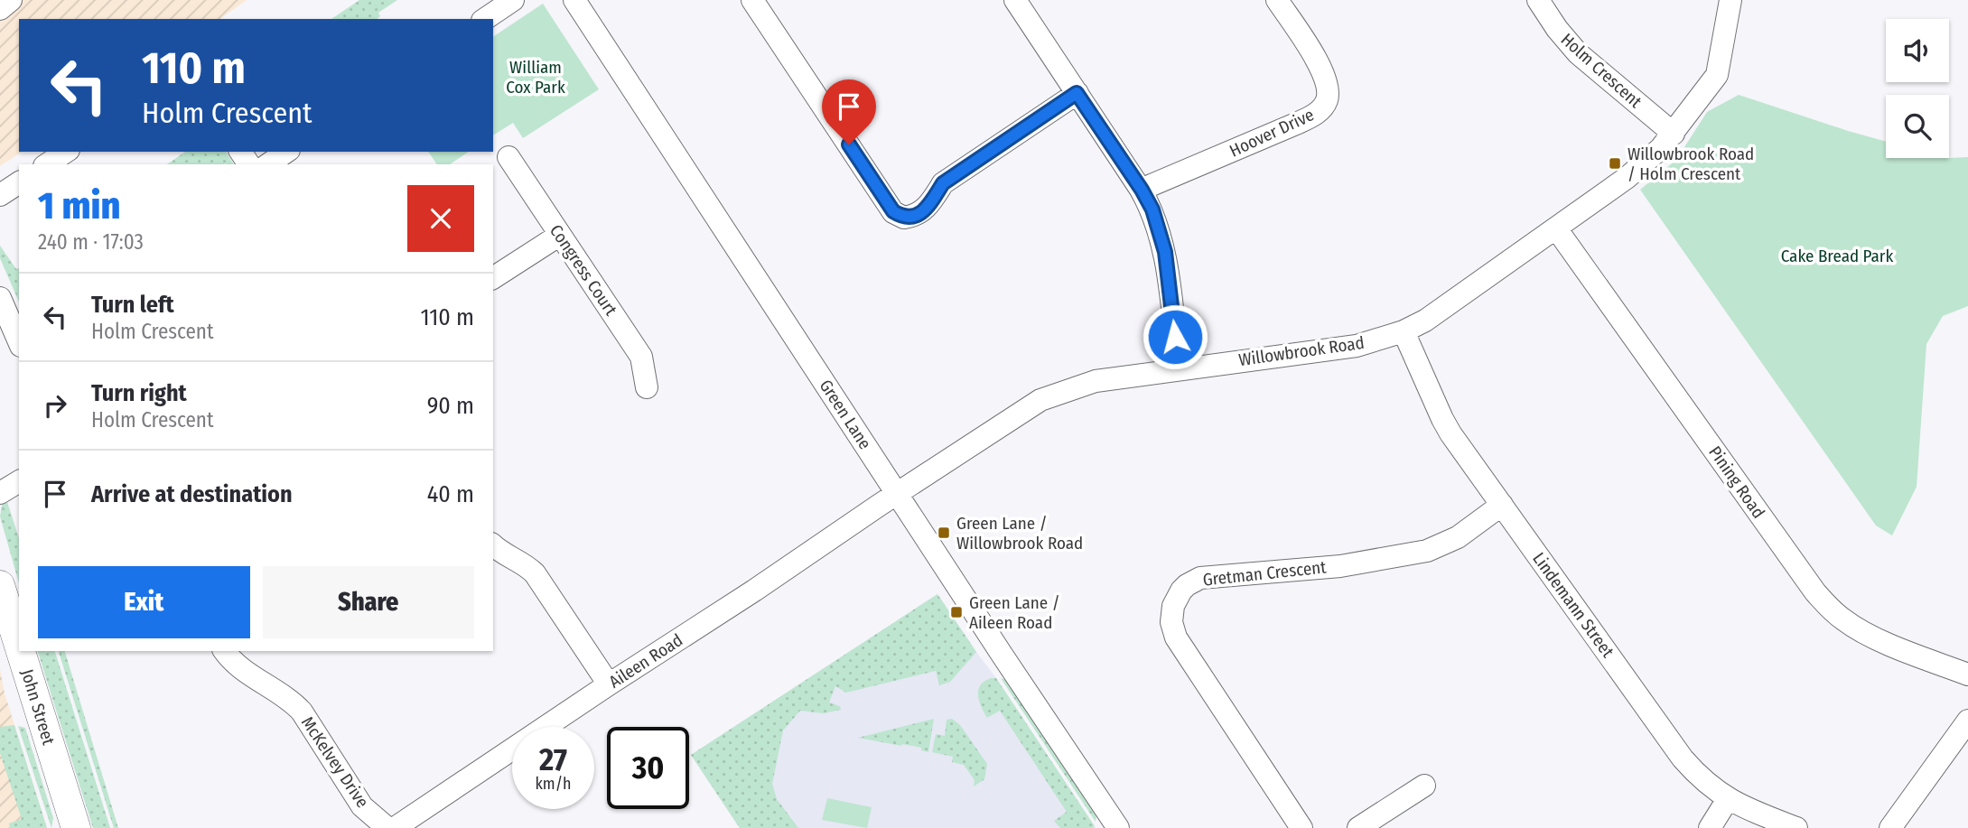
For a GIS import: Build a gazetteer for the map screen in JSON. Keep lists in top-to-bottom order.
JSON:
{
  "streets": {
    "main road": ["John Street"],
    "street": [
      "Holm Crescent",
      "Hoover Drive",
      "Congress Court",
      "Willowbrook Road",
      "Green Lane",
      "Pining Road",
      "Gretman Crescent",
      "Lindemann Street",
      "Aileen Road",
      "McKelvey Drive"
    ]
  },
  "crossings": [
    ["Holm Crescent", "Willowbrook Road"],
    ["Willowbrook Road", "Green Lane"],
    ["Willowbrook Road", "Pining Road"],
    ["Willowbrook Road", "Lindemann Street"],
    ["Willowbrook Road", "Aileen Road"],
    ["Green Lane", "Aileen Road"],
    ["Gretman Crescent", "Lindemann Street"]
  ],
  "parks": ["William Cox Park", "Cake Bread Park"],
  "places": {
    "transit": ["Willowbrook Road / Holm Crescent", "Green Lane / Willowbrook Road", "Green Lane / Aileen Road"]
  },
  "page": {
    "turn": ["110 m", "Holm Crescent"],
    "heading": ["1 min", "240 m · 17:03"],
    "list": [
      {
        "name": "Turn left",
        "note": "Holm Crescent",
        "value": "110 m"
      },
      {
        "name": "Turn right",
        "note": "Holm Crescent",
        "value": "90 m"
      },
      {
        "name": "Arrive at destination",
        "value": "40 m"
      }
    ],
    "buttons": ["Exit", "Share"],
    "speed": "27 km/h",
    "limit": "30"
  }
}
